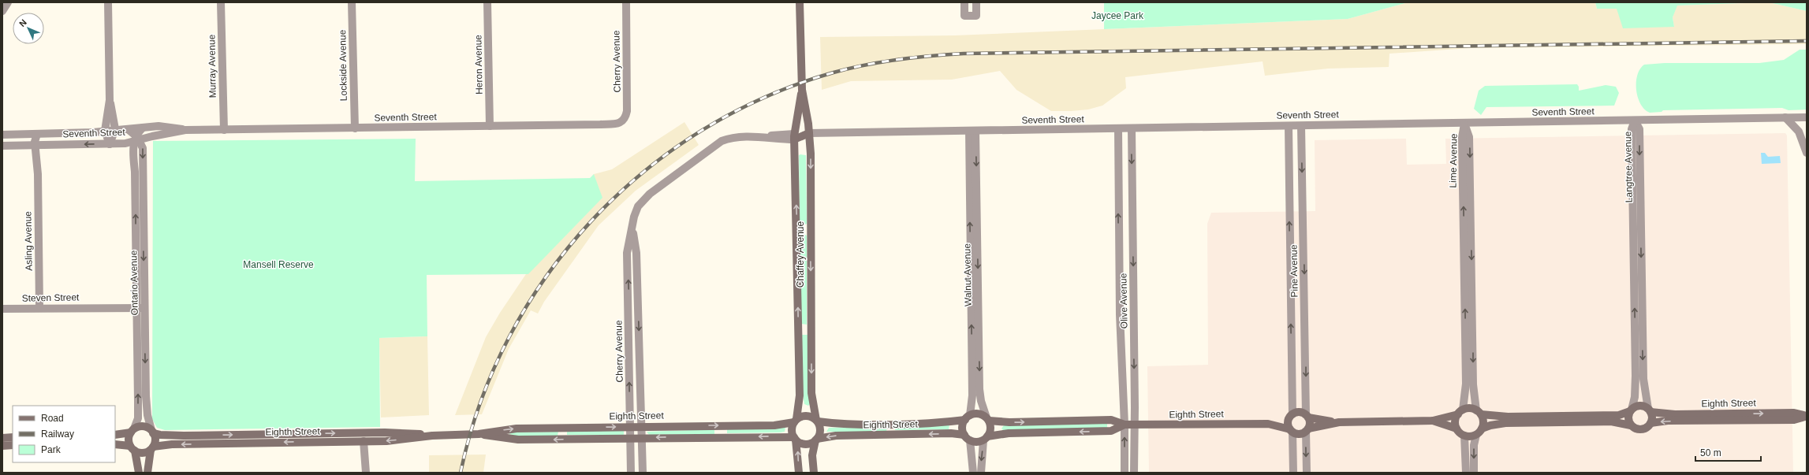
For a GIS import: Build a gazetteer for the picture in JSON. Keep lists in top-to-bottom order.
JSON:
{
  "streets": {
    "street": [
      "Cherry Avenue",
      "Heron Avenue",
      "Lockside Avenue",
      "Murray Avenue",
      "Seventh Street",
      "Lime Avenue",
      "Langtree Avenue",
      "Asling Avenue",
      "Chaffey Avenue",
      "Pine Avenue",
      "Walnut Avenue",
      "Ontario Avenue",
      "Steven Street",
      "Olive Avenue",
      "Eighth Street"
    ]
  },
  "crossings": [
    ["Cherry Avenue", "Seventh Street"],
    ["Cherry Avenue", "Chaffey Avenue"],
    ["Cherry Avenue", "Eighth Street"],
    ["Heron Avenue", "Seventh Street"],
    ["Lockside Avenue", "Seventh Street"],
    ["Murray Avenue", "Seventh Street"],
    ["Seventh Street", "Lime Avenue"],
    ["Seventh Street", "Langtree Avenue"],
    ["Seventh Street", "Asling Avenue"],
    ["Seventh Street", "Chaffey Avenue"],
    ["Seventh Street", "Pine Avenue"],
    ["Seventh Street", "Walnut Avenue"],
    ["Seventh Street", "Ontario Avenue"],
    ["Seventh Street", "Olive Avenue"],
    ["Langtree Avenue", "Eighth Street"],
    ["Asling Avenue", "Steven Street"],
    ["Chaffey Avenue", "Eighth Street"],
    ["Pine Avenue", "Eighth Street"],
    ["Walnut Avenue", "Eighth Street"],
    ["Ontario Avenue", "Steven Street"],
    ["Ontario Avenue", "Eighth Street"],
    ["Olive Avenue", "Eighth Street"]
  ],
  "parks": ["Jaycee Park", "Mansell Reserve"],
  "legend": ["Road", "Railway", "Park"],
  "scale_bar": "50 m",
  "north": "top left"
}
